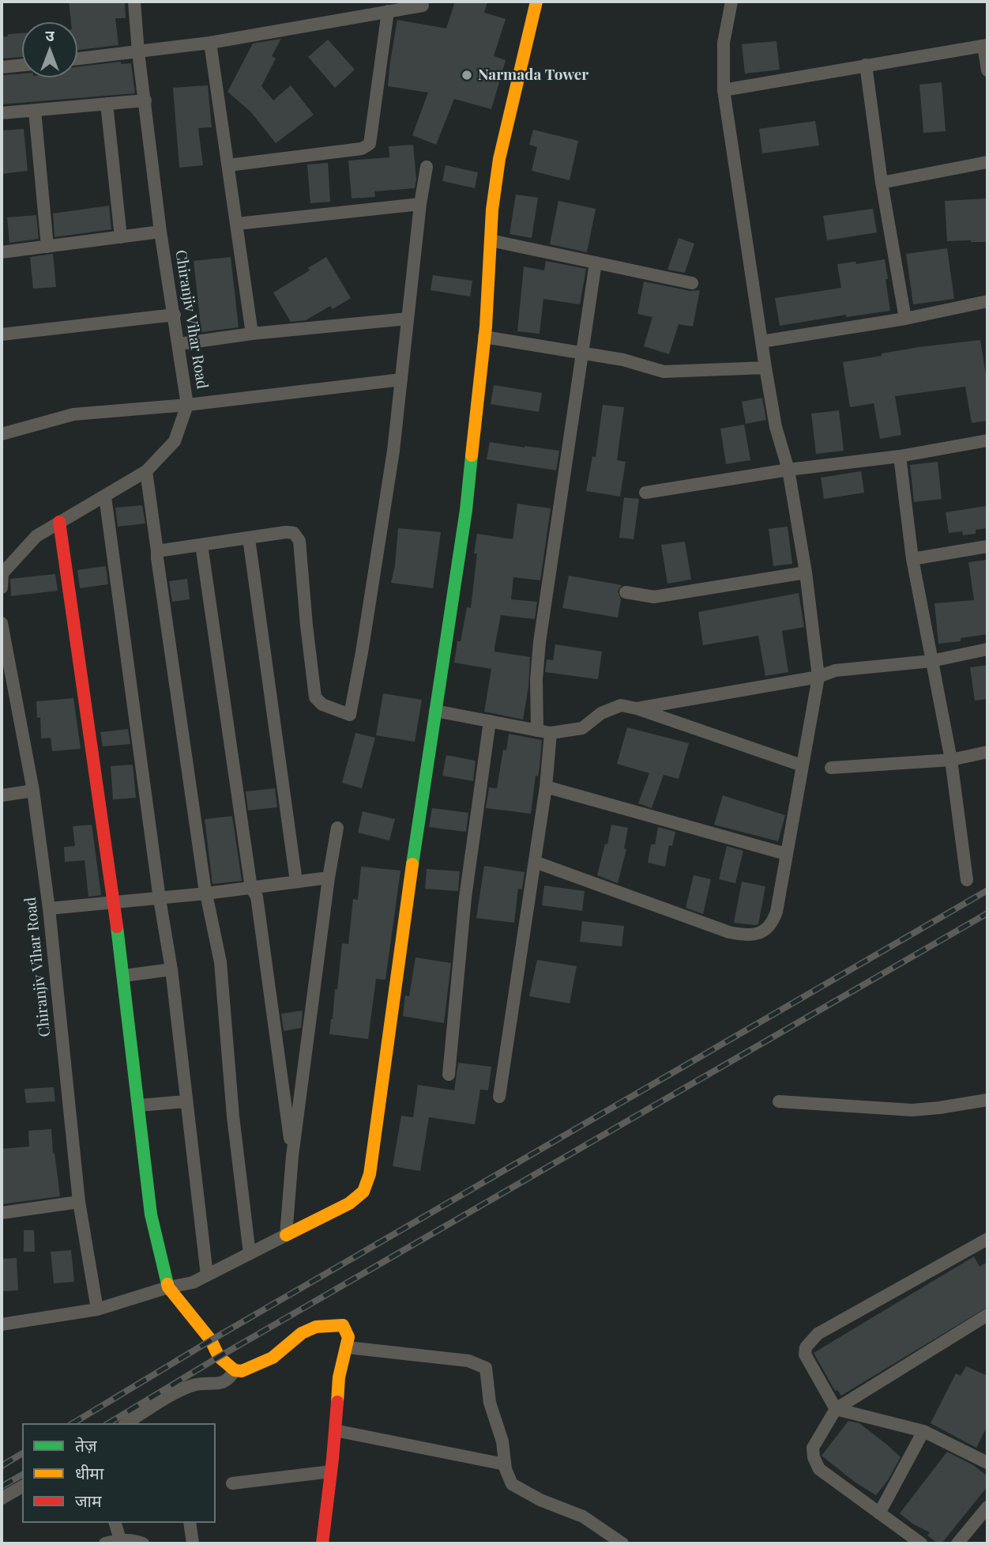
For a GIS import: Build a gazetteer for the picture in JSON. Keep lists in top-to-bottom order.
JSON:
{
  "streets": {
    "street": ["Chiranjiv Vihar Road"]
  },
  "places": ["Narmada Tower"],
  "legend": ["तेज़", "धीमा", "जाम"],
  "north": "top"
}
